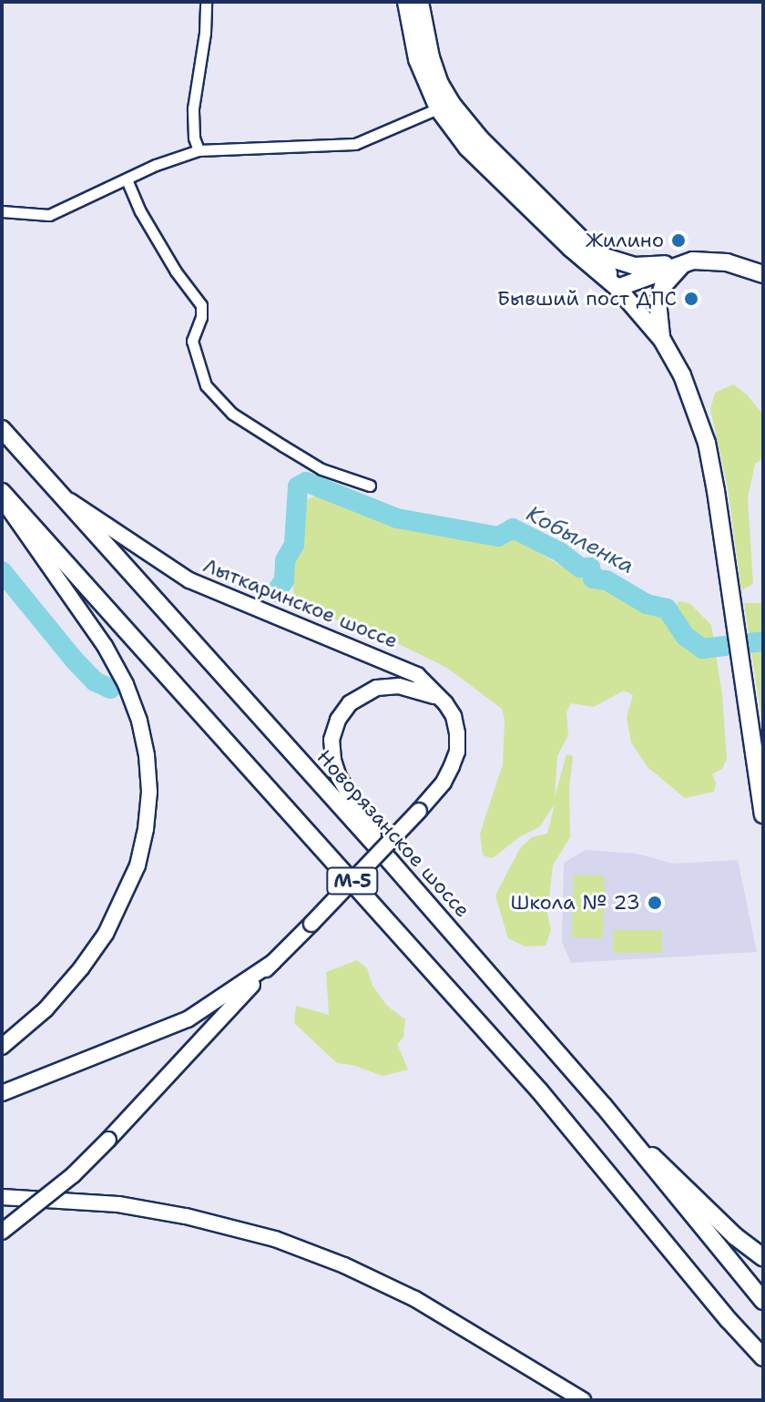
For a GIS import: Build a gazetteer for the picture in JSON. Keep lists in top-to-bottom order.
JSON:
{
  "streets": {
    "main road": ["Лыткаринское шоссе", "Новорязанское шоссе", "М-5"]
  },
  "crossings": [
    ["Лыткаринское шоссе", "Новорязанское шоссе"],
    ["Новорязанское шоссе", "М-5"]
  ],
  "water": ["Кобыленка"],
  "places": ["Жилино", "Бывший пост ДПС", "Школа № 23"]
}
